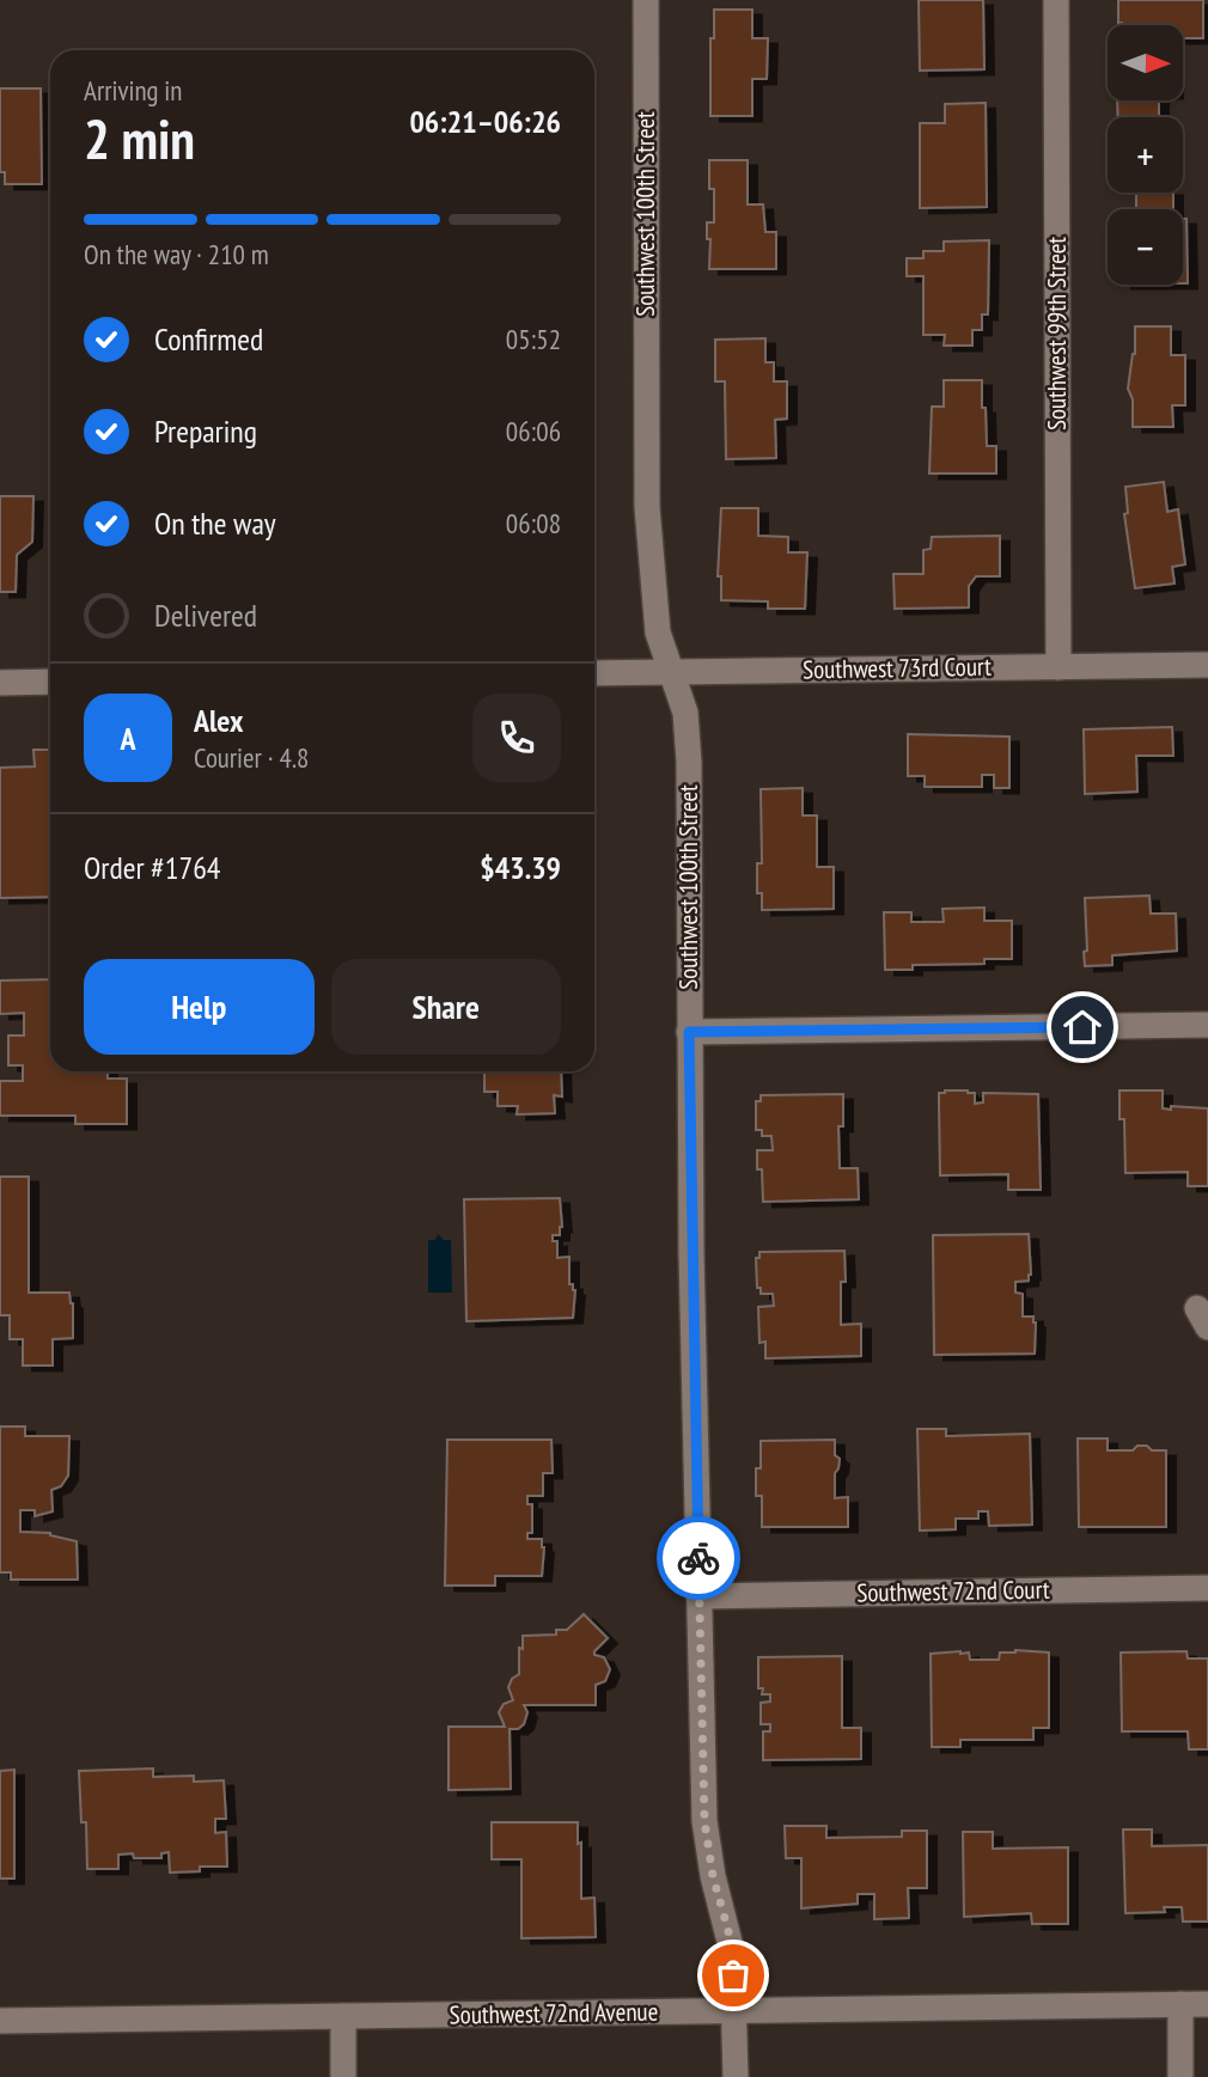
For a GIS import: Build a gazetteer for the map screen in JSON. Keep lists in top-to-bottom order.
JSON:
{
  "streets": {
    "street": [
      "Southwest 100th Street",
      "Southwest 99th Street",
      "Southwest 73rd Court",
      "Southwest 72nd Court",
      "Southwest 72nd Avenue"
    ]
  },
  "crossings": [
    ["Southwest 100th Street", "Southwest 73rd Court"],
    ["Southwest 100th Street", "Southwest 72nd Court"],
    ["Southwest 100th Street", "Southwest 72nd Avenue"],
    ["Southwest 99th Street", "Southwest 73rd Court"]
  ],
  "north": "right",
  "page": {
    "map_buttons": ["+", "−"],
    "heading": ["2 min", "Arriving in", "06:21–06:26"],
    "panel": [
      "Alex",
      "Courier · 4.8",
      "Order #1764",
      "$43.39"
    ],
    "bar": "On the way · 210 m",
    "list": [
      ["Confirmed", "05:52"],
      ["Preparing", "06:06"],
      ["On the way", "06:08"],
      "Delivered"
    ],
    "round": "A",
    "buttons": ["Help", "Share"]
  }
}
